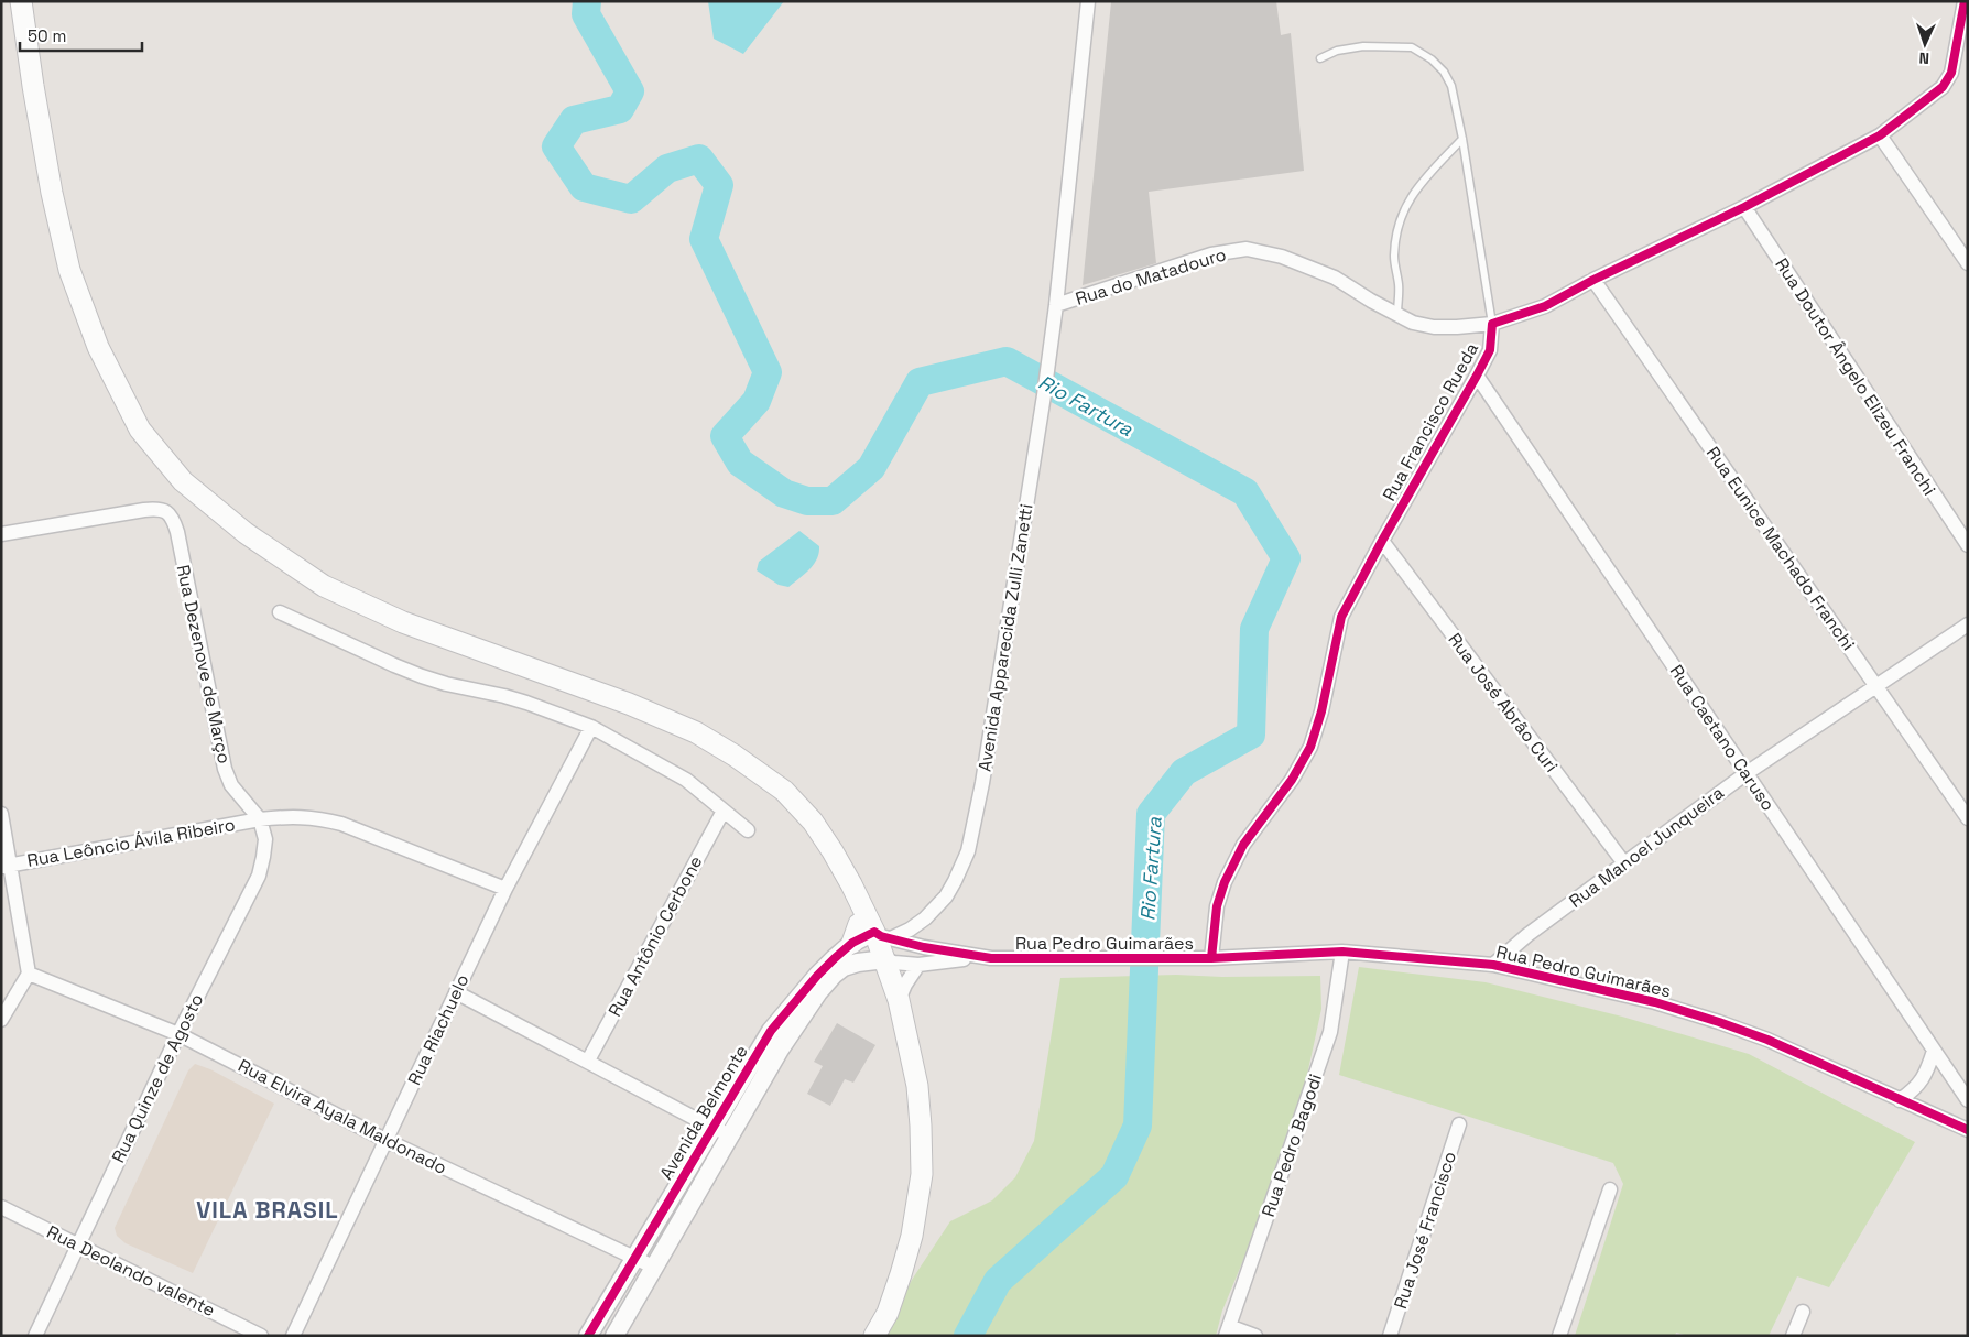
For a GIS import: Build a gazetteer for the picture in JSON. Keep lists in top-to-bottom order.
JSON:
{
  "streets": {
    "street": [
      "Rua do Matadouro",
      "Rua Doutor Ângelo Elizeu Franchi",
      "Rua Francisco Rueda",
      "Rua Eunice Machado Franchi",
      "Avenida Apparecida Zulli Zanetti",
      "Rua Dezenove de Março",
      "Rua José Abrão Curi",
      "Rua Caetano Caruso",
      "Rua Leôncio Ávila Ribeiro",
      "Rua Manoel Junqueira",
      "Rua Antônio Cerbone",
      "Rua Pedro Guimarães",
      "Rua Riachuelo",
      "Rua Quinze de Agosto",
      "Avenida Belmonte",
      "Rua Elvira Ayala Maldonado",
      "Rua Pedro Bagodi",
      "Rua José Francisco",
      "Rua Deolando valente"
    ]
  },
  "crossings": [
    ["Rua do Matadouro", "Rua Francisco Rueda"],
    ["Rua do Matadouro", "Avenida Apparecida Zulli Zanetti"],
    ["Rua Francisco Rueda", "Rua José Abrão Curi"],
    ["Rua Francisco Rueda", "Rua Caetano Caruso"],
    ["Rua Francisco Rueda", "Rua Pedro Guimarães"],
    ["Rua Eunice Machado Franchi", "Rua Manoel Junqueira"],
    ["Avenida Apparecida Zulli Zanetti", "Rua Pedro Guimarães"],
    ["Avenida Apparecida Zulli Zanetti", "Avenida Belmonte"],
    ["Rua Dezenove de Março", "Rua Leôncio Ávila Ribeiro"],
    ["Rua Dezenove de Março", "Rua Quinze de Agosto"],
    ["Rua José Abrão Curi", "Rua Manoel Junqueira"],
    ["Rua Caetano Caruso", "Rua Manoel Junqueira"],
    ["Rua Leôncio Ávila Ribeiro", "Rua Riachuelo"],
    ["Rua Leôncio Ávila Ribeiro", "Rua Quinze de Agosto"],
    ["Rua Manoel Junqueira", "Rua Pedro Guimarães"],
    ["Rua Pedro Guimarães", "Avenida Belmonte"],
    ["Rua Pedro Guimarães", "Rua Pedro Bagodi"],
    ["Rua Riachuelo", "Rua Elvira Ayala Maldonado"],
    ["Rua Quinze de Agosto", "Rua Elvira Ayala Maldonado"],
    ["Rua Quinze de Agosto", "Rua Deolando valente"],
    ["Avenida Belmonte", "Rua Elvira Ayala Maldonado"]
  ],
  "districts": ["VILA BRASIL"],
  "water": ["Rio Fartura"],
  "scale_bar": "50 m",
  "north": "bottom"
}
